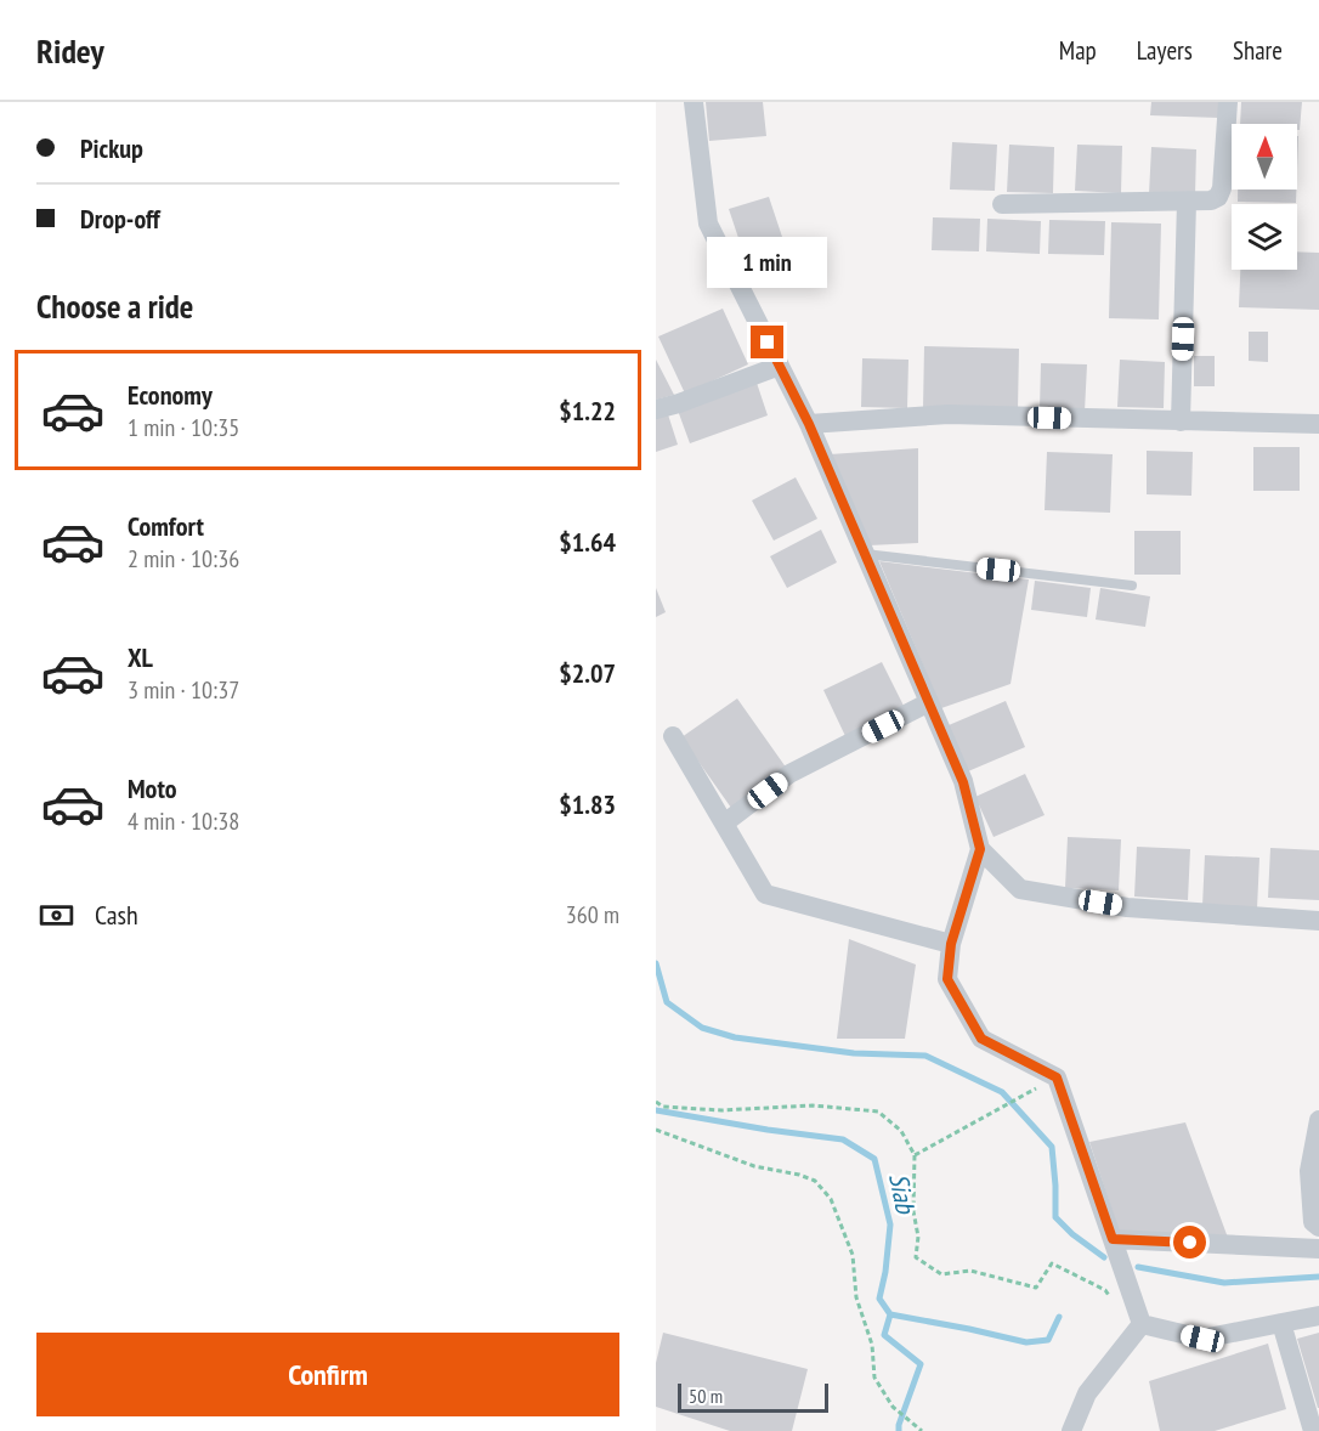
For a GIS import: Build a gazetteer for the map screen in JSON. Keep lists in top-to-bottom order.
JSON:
{
  "water": ["Siab"],
  "scale_bar": "50 m",
  "north": "top",
  "page": {
    "header": "Ridey",
    "nav": ["Map", "Layers", "Share"],
    "banner": ["Pickup", "Drop-off"],
    "bubble": "1 min",
    "heading": "Choose a ride",
    "list": [
      {
        "name": "Economy",
        "note": "1 min · 10:35",
        "value": "$1.22"
      },
      {
        "name": "Comfort",
        "note": "2 min · 10:36",
        "value": "$1.64"
      },
      {
        "name": "XL",
        "note": "3 min · 10:37",
        "value": "$2.07"
      },
      {
        "name": "Moto",
        "note": "4 min · 10:38",
        "value": "$1.83"
      }
    ],
    "pay": ["Cash", "360 m"],
    "buttons": "Confirm",
    "scale": "50 m"
  }
}
